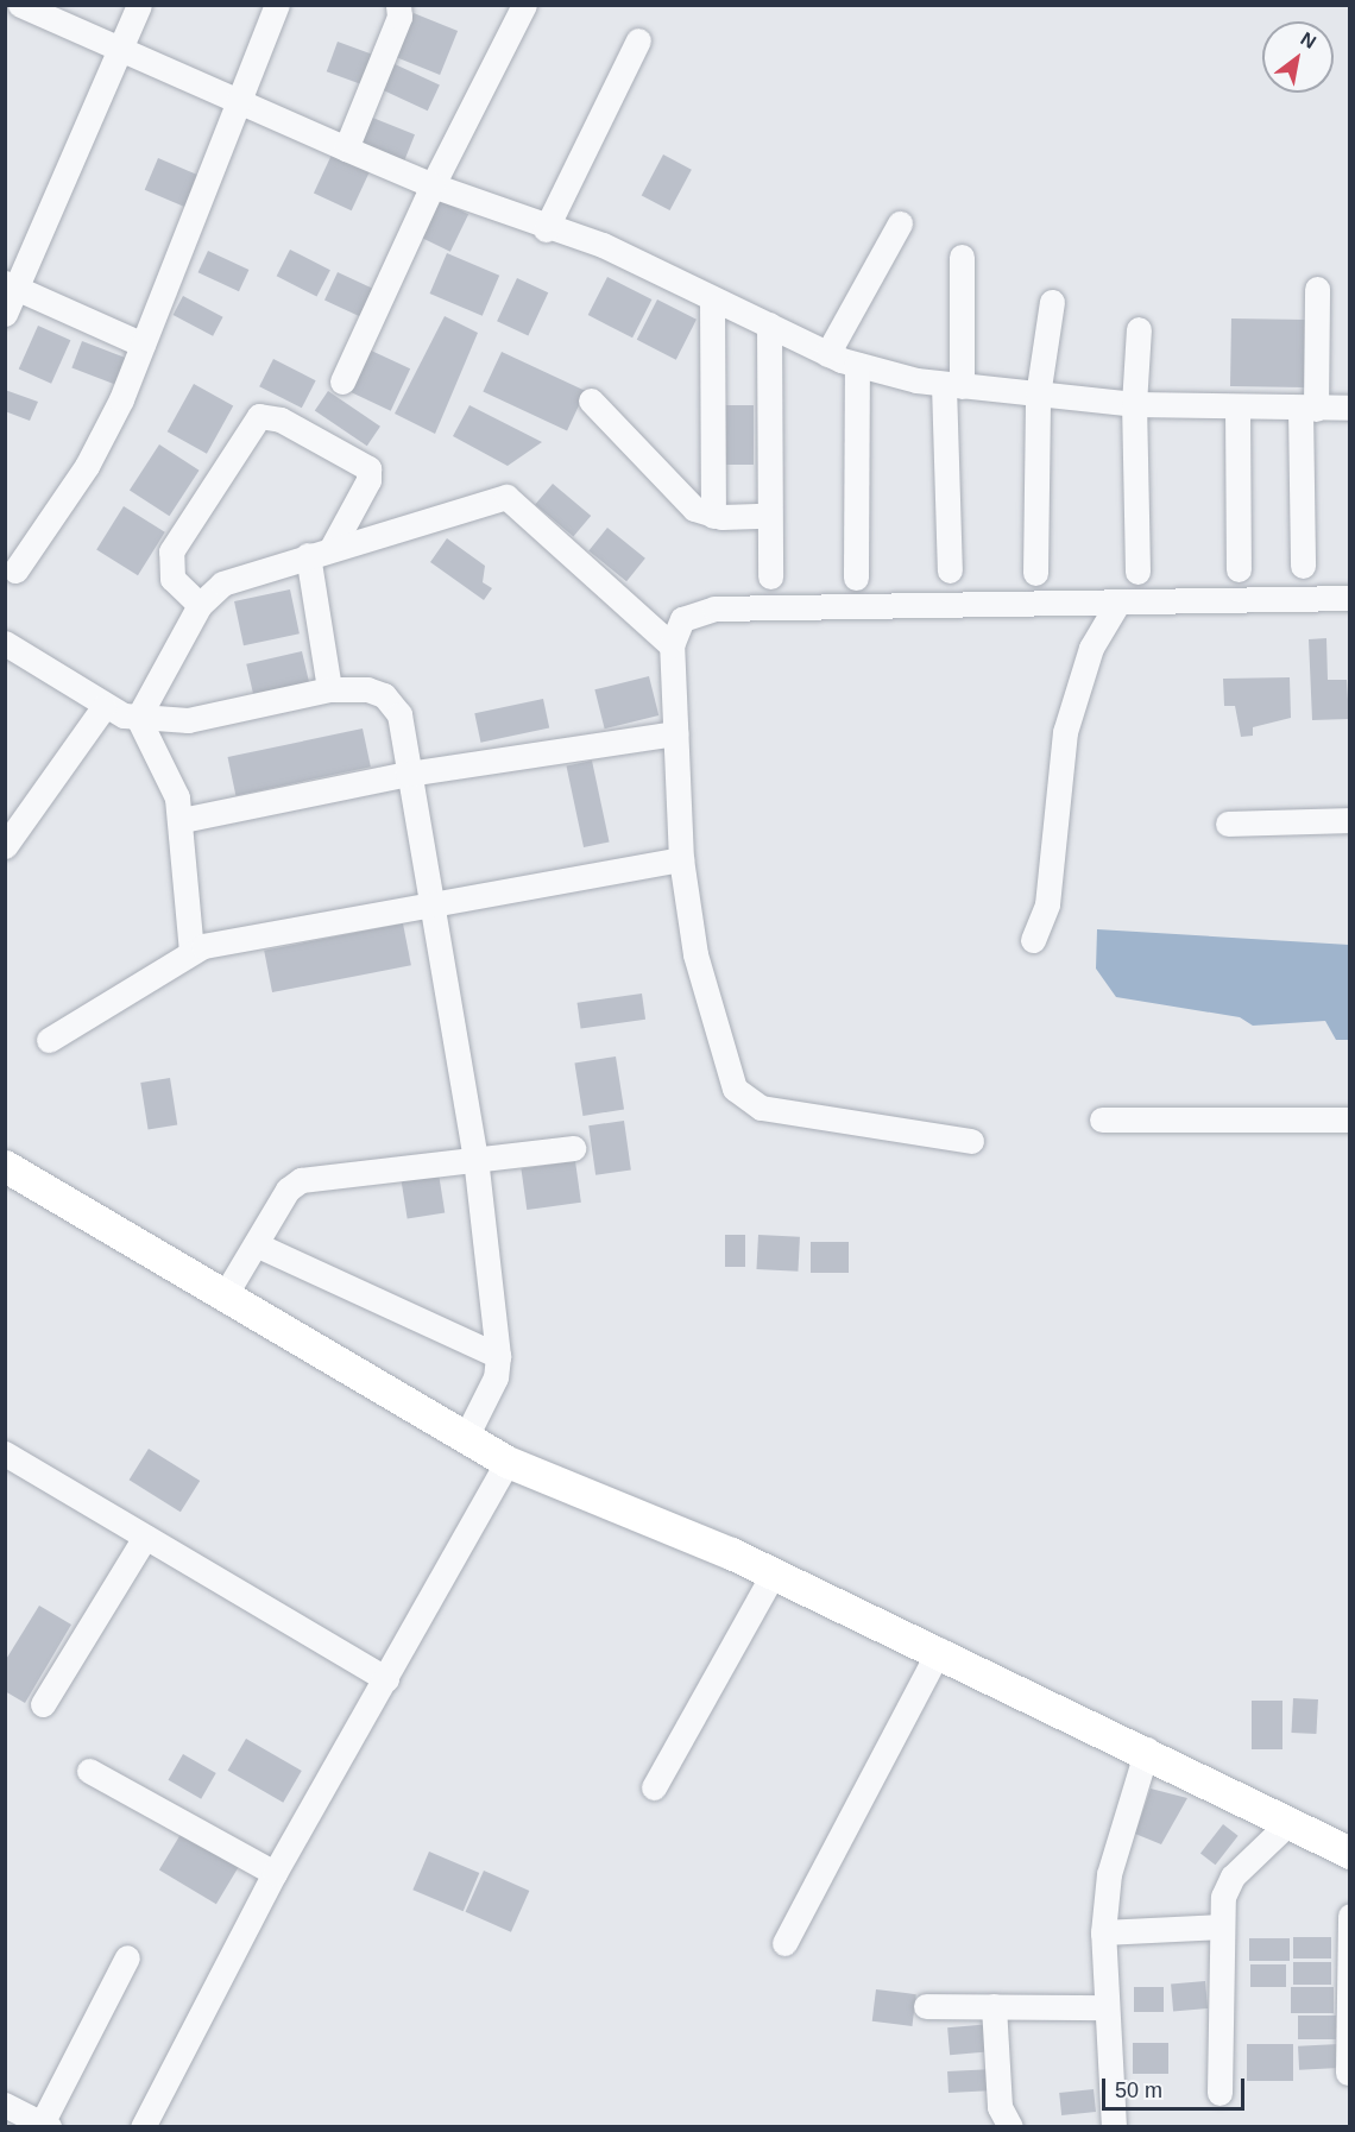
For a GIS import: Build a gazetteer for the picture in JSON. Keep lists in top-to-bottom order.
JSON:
{
  "scale_bar": "50 m",
  "north": "top right"
}
